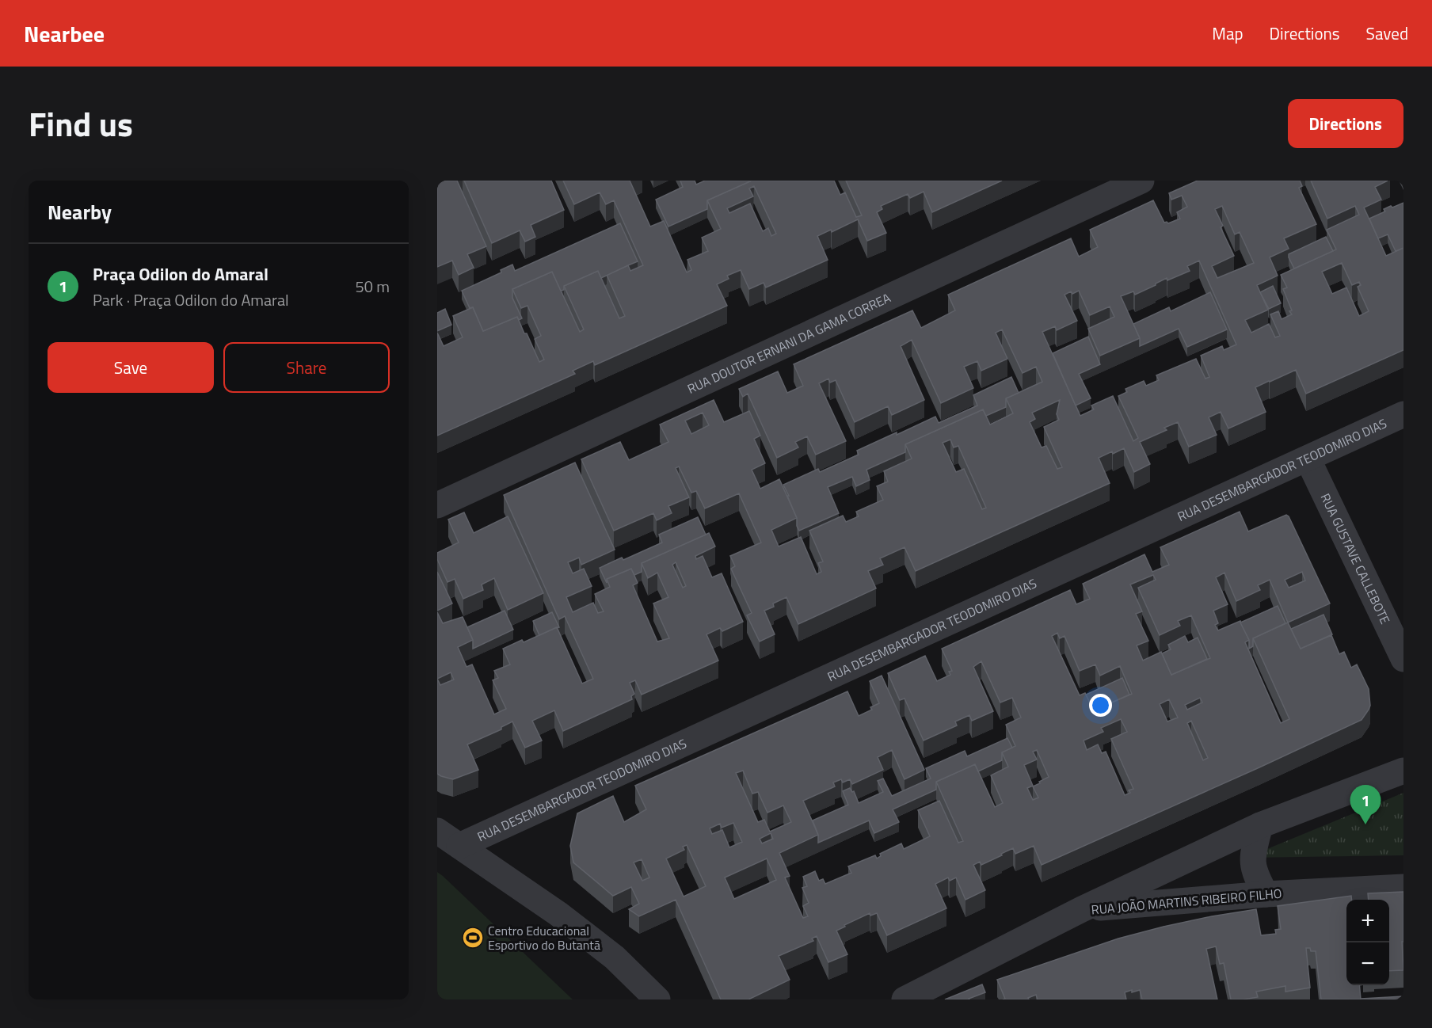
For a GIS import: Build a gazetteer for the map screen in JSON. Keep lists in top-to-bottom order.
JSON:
{
  "streets": {
    "street": [
      "RUA DOUTOR ERNANI DA GAMA CORREA",
      "RUA DESEMBARGADOR TEODOMIRO DIAS",
      "RUA GUSTAVE CALLEBOTE",
      "RUA JOÃO MARTINS RIBEIRO FILHO"
    ]
  },
  "crossings": [
    ["RUA DESEMBARGADOR TEODOMIRO DIAS", "RUA GUSTAVE CALLEBOTE"]
  ],
  "places": {
    "sports": ["Centro Educacional Esportivo do Butantã"]
  },
  "page": {
    "header": "Nearbee",
    "nav": ["Map", "Directions", "Saved"],
    "title": "Find us",
    "buttons": [
      "Directions",
      ["Save", "Share"]
    ],
    "heading": "Nearby",
    "list": [
      {
        "mark": "1",
        "name": "Praça Odilon do Amaral",
        "note": "Park · Praça Odilon do Amaral",
        "value": "50 m"
      }
    ],
    "pins": "1",
    "map_buttons": ["+", "−"]
  }
}
